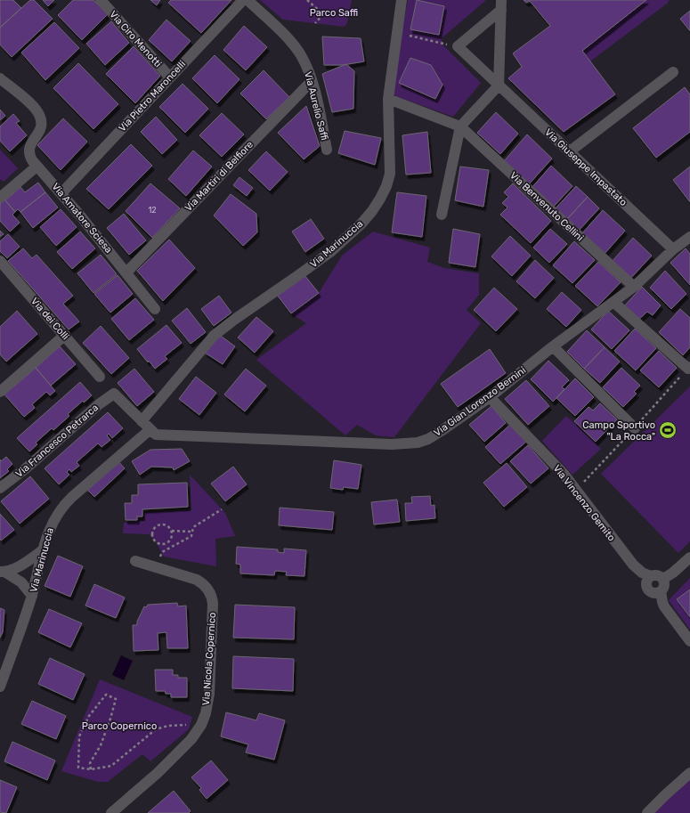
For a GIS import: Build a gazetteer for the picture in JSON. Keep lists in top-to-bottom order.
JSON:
{
  "streets": {
    "street": [
      "Via Ciro Menotti",
      "Via Pietro Maroncelli",
      "Via Aurelio Saffi",
      "Via Giuseppe Impastato",
      "Via Martiri di Belfiore",
      "Via Benvenuto Cellini",
      "Via Amatore Sciesa",
      "Via Marinuccia",
      "Via dei Colli",
      "Via Gian Lorenzo Bernini",
      "Via Francesco Petrarca",
      "Via Vincenzo Gemito",
      "Via Nicola Copernico"
    ]
  },
  "crossings": [
    ["Via Ciro Menotti", "Via Pietro Maroncelli"],
    ["Via Pietro Maroncelli", "Via Amatore Sciesa"],
    ["Via Aurelio Saffi", "Via Martiri di Belfiore"],
    ["Via Giuseppe Impastato", "Via Gian Lorenzo Bernini"],
    ["Via Martiri di Belfiore", "Via Amatore Sciesa"],
    ["Via Benvenuto Cellini", "Via Marinuccia"],
    ["Via Benvenuto Cellini", "Via Gian Lorenzo Bernini"],
    ["Via Marinuccia", "Via Gian Lorenzo Bernini"],
    ["Via Gian Lorenzo Bernini", "Via Francesco Petrarca"],
    ["Via Gian Lorenzo Bernini", "Via Vincenzo Gemito"]
  ],
  "parks": ["Parco Saffi", "Parco Copernico"],
  "places": {
    "sports": ["Campo Sportivo \"La Rocca\""]
  },
  "house_numbers": ["12"]
}
